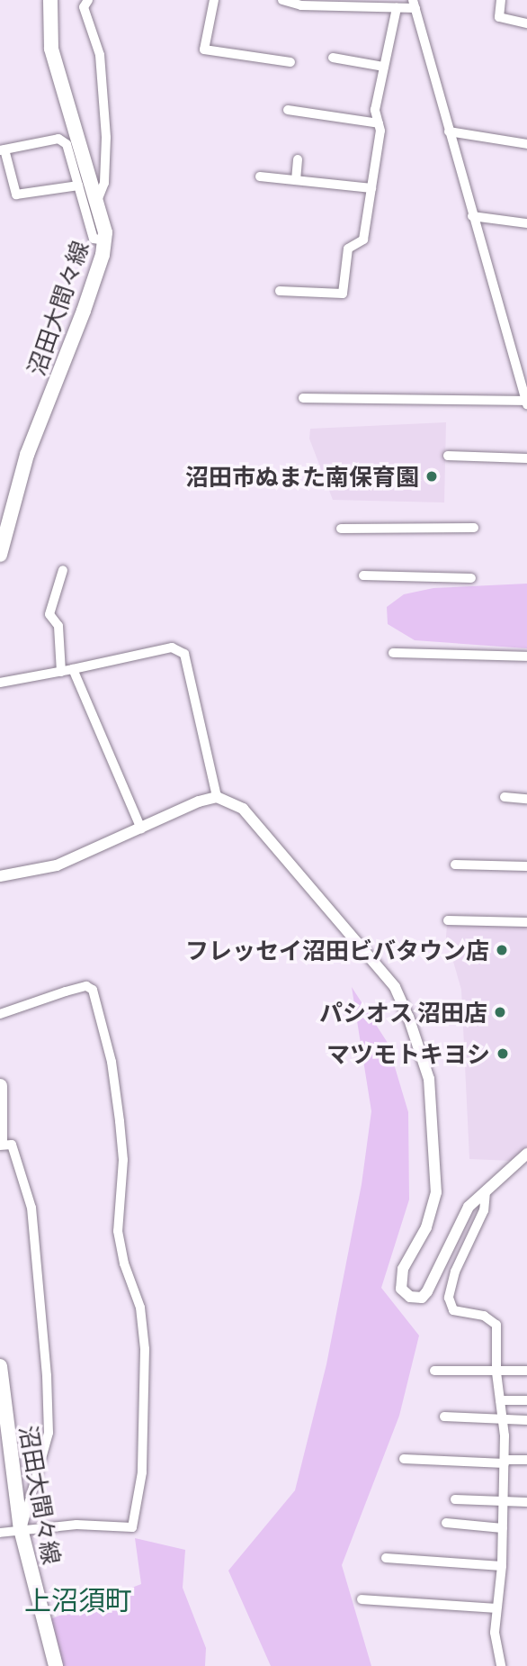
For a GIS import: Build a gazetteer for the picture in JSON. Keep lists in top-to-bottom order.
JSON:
{
  "streets": {
    "main road": ["沼田大間々線"]
  },
  "districts": ["上沼須町"],
  "places": [
    "沼田市ぬまた南保育園",
    "フレッセイ沼田ビバタウン店",
    "パシオス 沼田店",
    "マツモトキヨシ"
  ]
}
